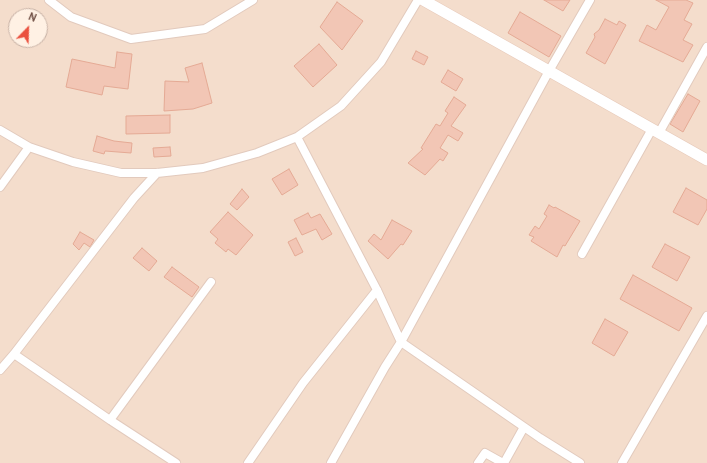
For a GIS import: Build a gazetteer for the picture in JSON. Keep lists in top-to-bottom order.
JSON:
{
  "north": "top right"
}
